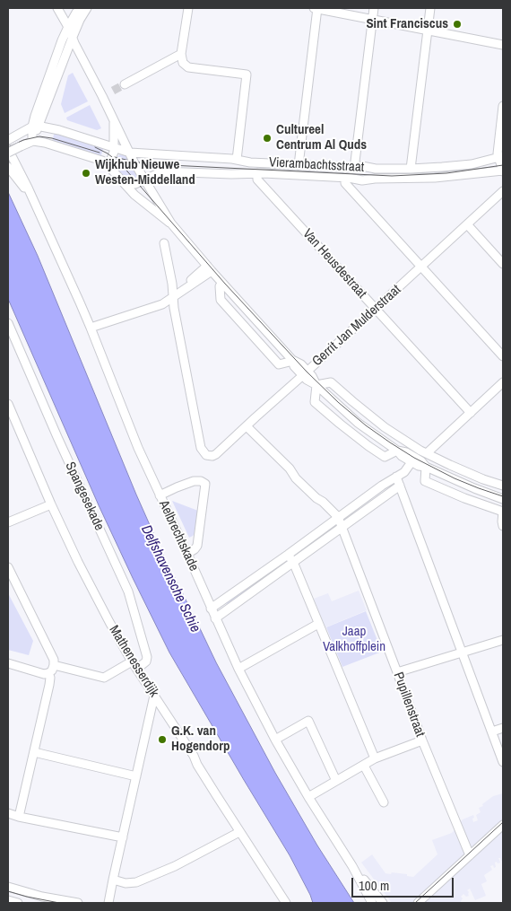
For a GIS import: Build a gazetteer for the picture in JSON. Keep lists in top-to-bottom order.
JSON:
{
  "streets": {
    "street": [
      "Vierambachtsstraat",
      "Van Heusdestraat",
      "Gerrit Jan Mulderstraat",
      "Spangesekade",
      "Aelbrechtskade",
      "Mathenesserdijk",
      "Pupillenstraat"
    ]
  },
  "crossings": [
    ["Vierambachtsstraat", "Van Heusdestraat"],
    ["Van Heusdestraat", "Gerrit Jan Mulderstraat"],
    ["Spangesekade", "Mathenesserdijk"]
  ],
  "water": ["Delfshavensche Schie"],
  "parks": ["Jaap Valkhoffplein"],
  "places": [
    "Sint Franciscus",
    "Cultureel Centrum Al Quds",
    "Wijkhub Nieuwe Westen-Middelland",
    "G.K. van Hogendorp"
  ],
  "scale_bar": "100 m"
}
